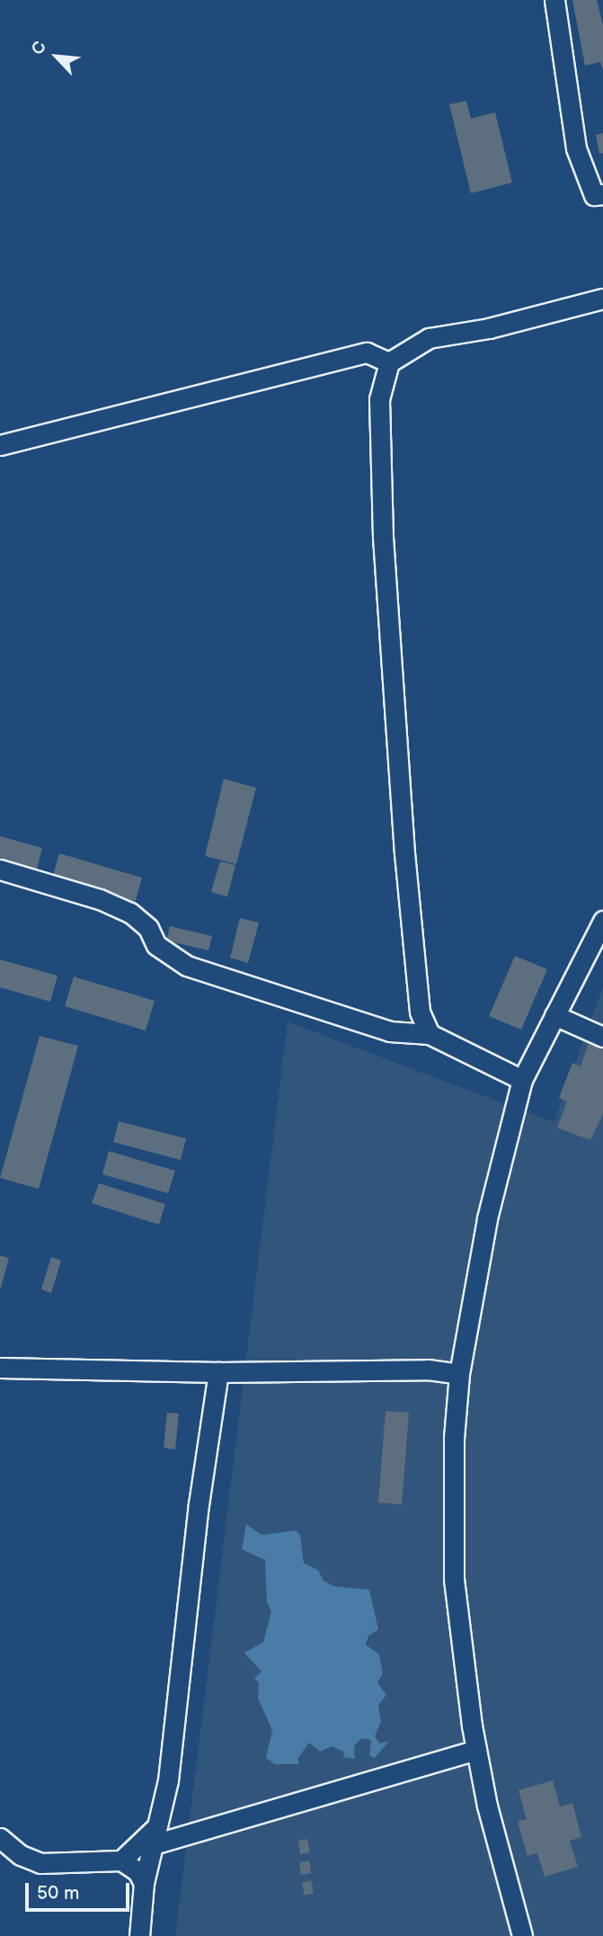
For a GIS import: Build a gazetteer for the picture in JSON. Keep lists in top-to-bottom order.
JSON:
{
  "scale_bar": "50 m",
  "north": "top left"
}
